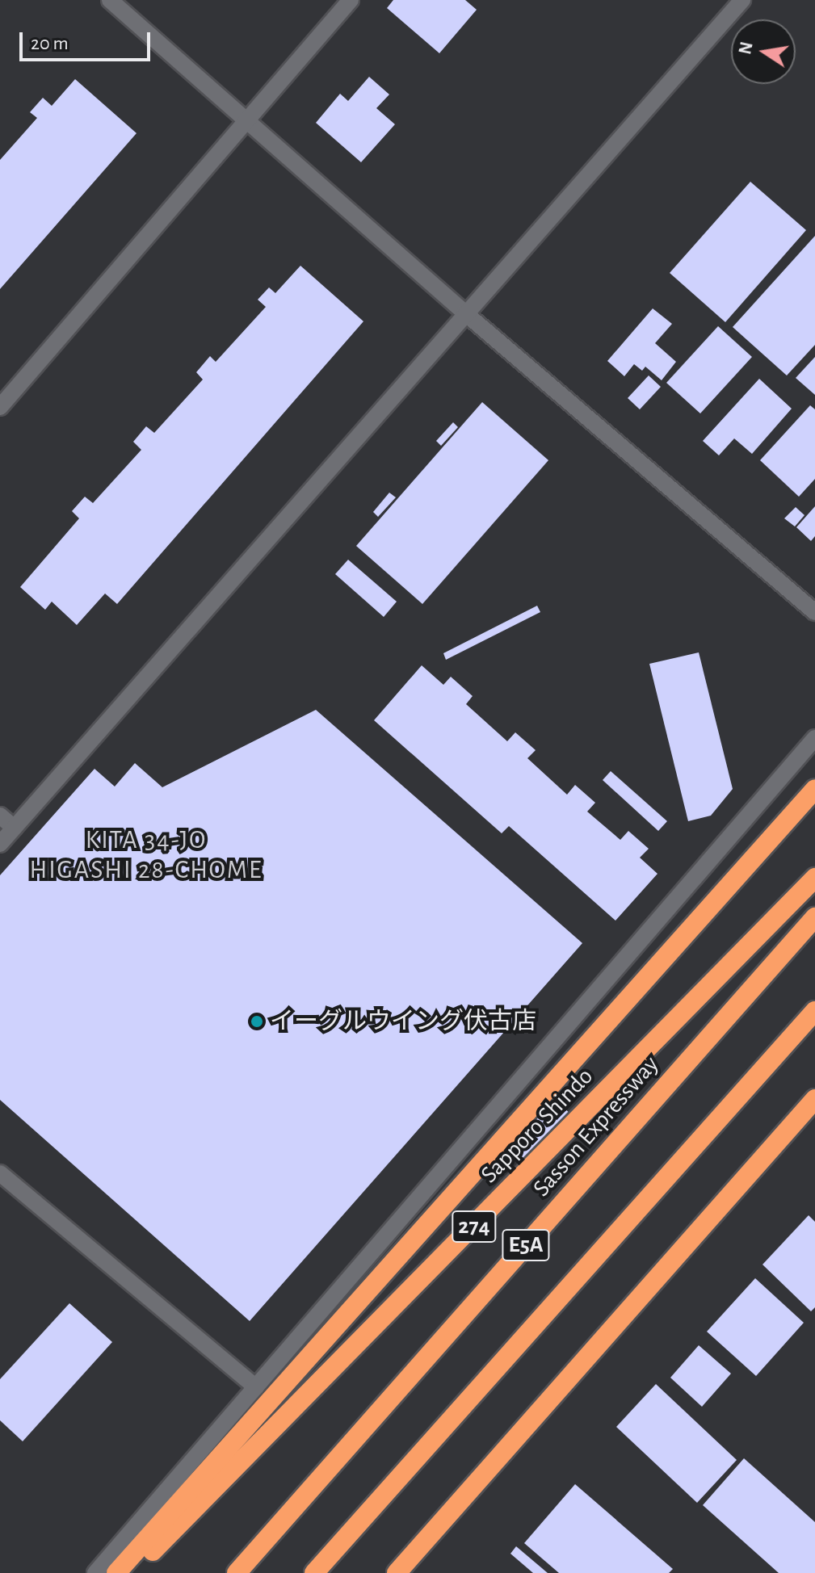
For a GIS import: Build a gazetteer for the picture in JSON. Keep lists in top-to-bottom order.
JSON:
{
  "streets": {
    "highway": [
      "Sapporo Shindo",
      "Sasson Expressway",
      "274",
      "E5A"
    ]
  },
  "districts": ["KITA 34-JO HIGASHI 28-CHOME"],
  "places": ["イーグルウイング伏古店"],
  "scale_bar": "20 m",
  "north": "left"
}
